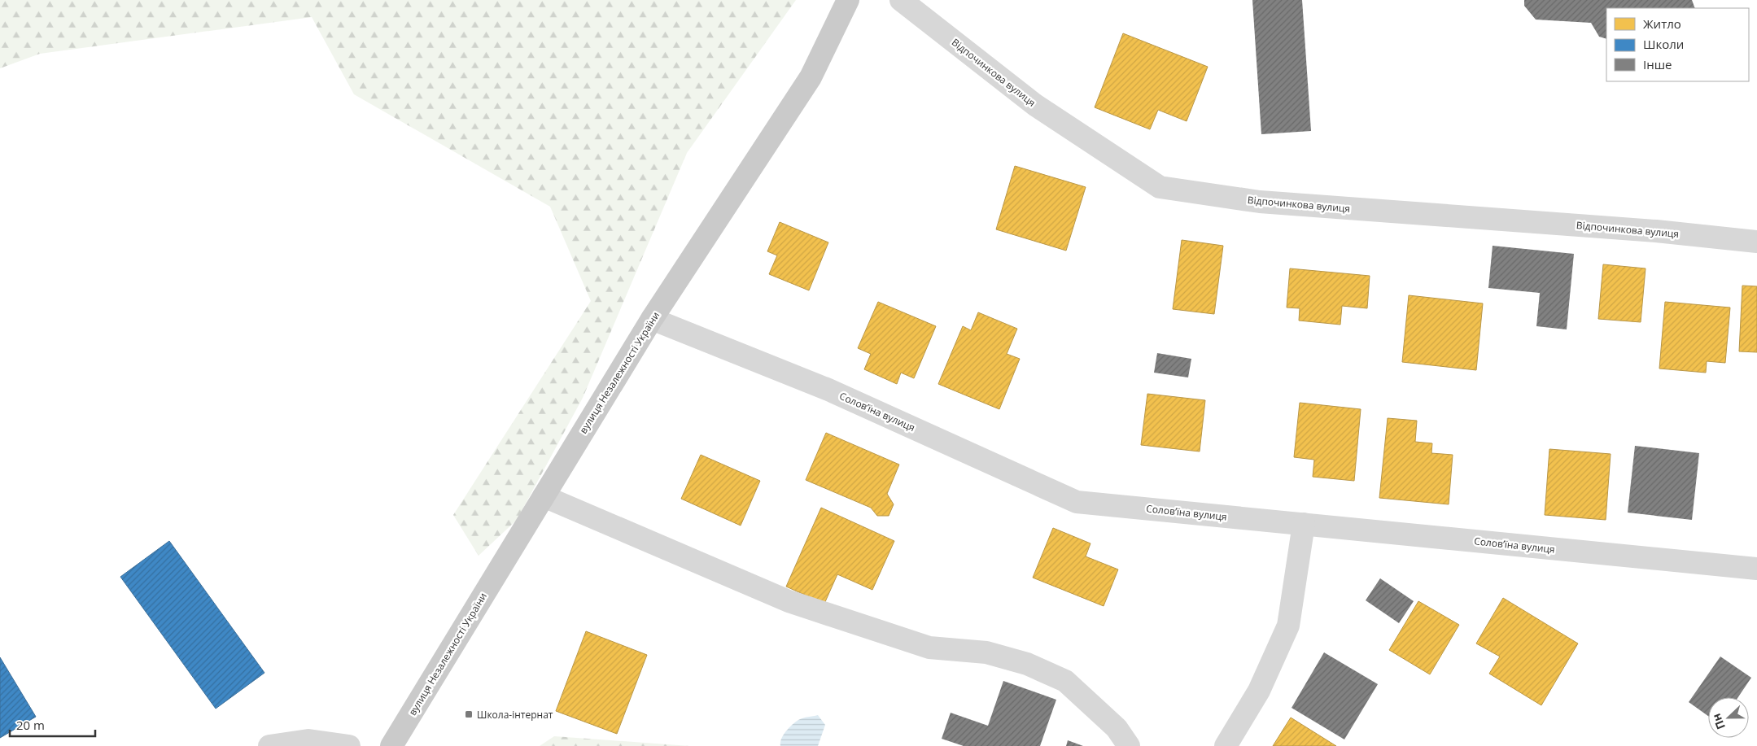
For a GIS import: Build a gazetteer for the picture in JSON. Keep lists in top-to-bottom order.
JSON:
{
  "streets": {
    "main road": ["вулиця Незалежності України"],
    "street": ["Відпочинкова вулиця", "Соловʼїна вулиця"]
  },
  "crossings": [
    ["вулиця Незалежності України", "Соловʼїна вулиця"]
  ],
  "places": {
    "transit": ["Школа-інтернат"]
  },
  "legend": ["Житло", "Школи", "Інше"],
  "scale_bar": "20 m",
  "north": "left"
}
